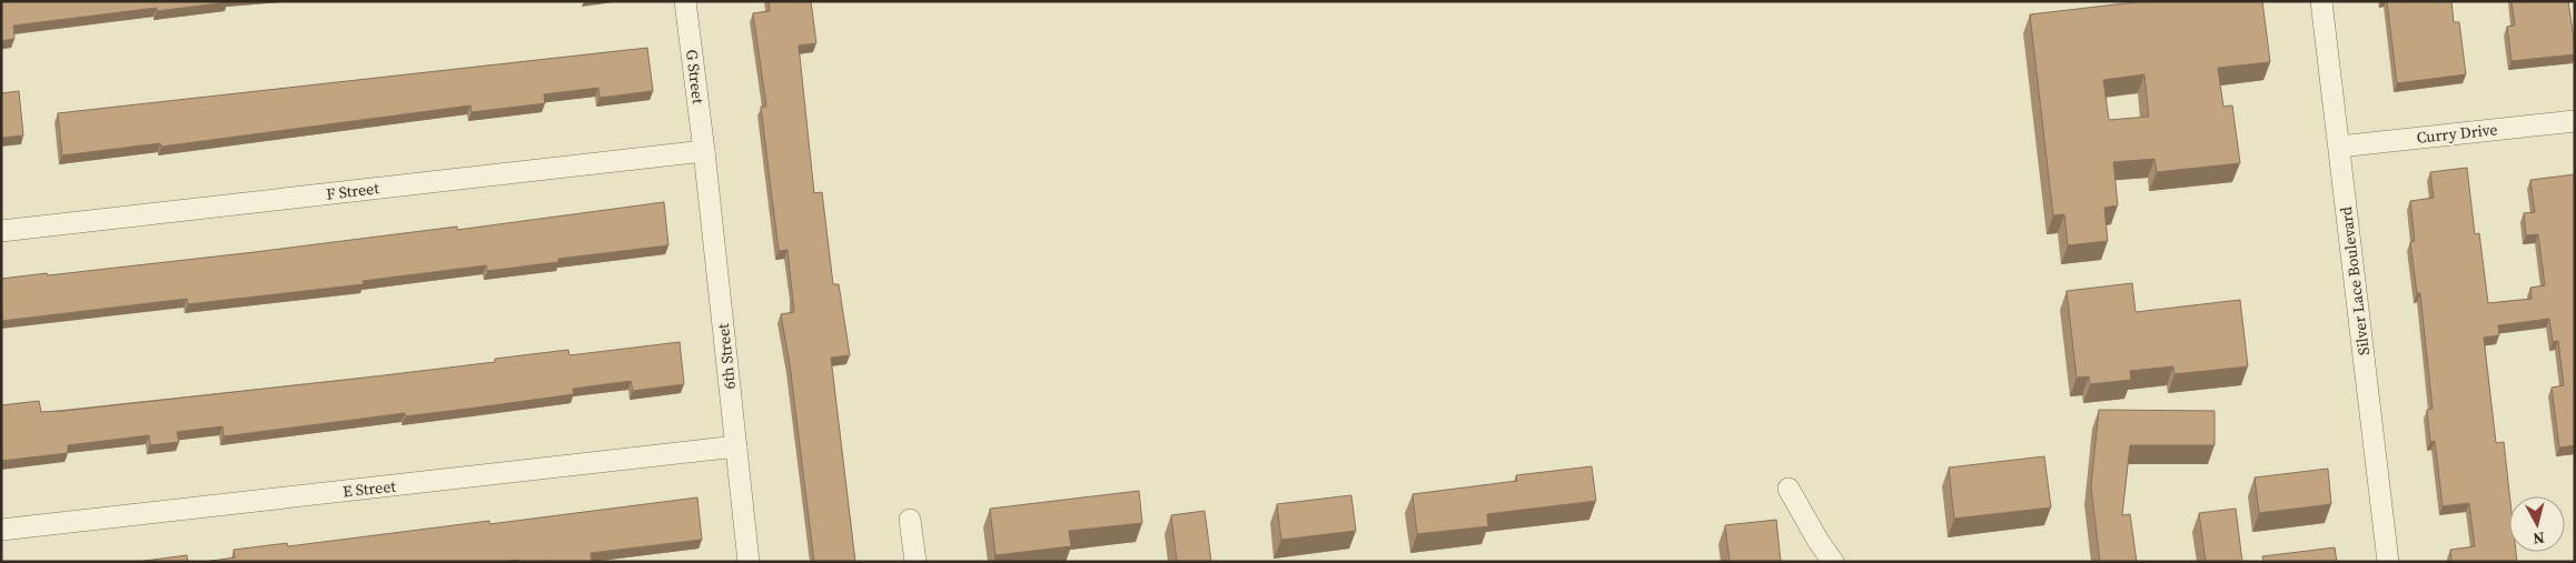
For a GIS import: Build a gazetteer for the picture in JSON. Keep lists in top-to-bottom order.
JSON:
{
  "streets": {
    "street": [
      "G Street",
      "Curry Drive",
      "F Street",
      "Silver Lace Boulevard",
      "6th Street",
      "E Street"
    ]
  },
  "crossings": [
    ["G Street", "F Street"],
    ["G Street", "6th Street"],
    ["Curry Drive", "Silver Lace Boulevard"],
    ["F Street", "6th Street"],
    ["6th Street", "E Street"]
  ],
  "north": "bottom"
}
